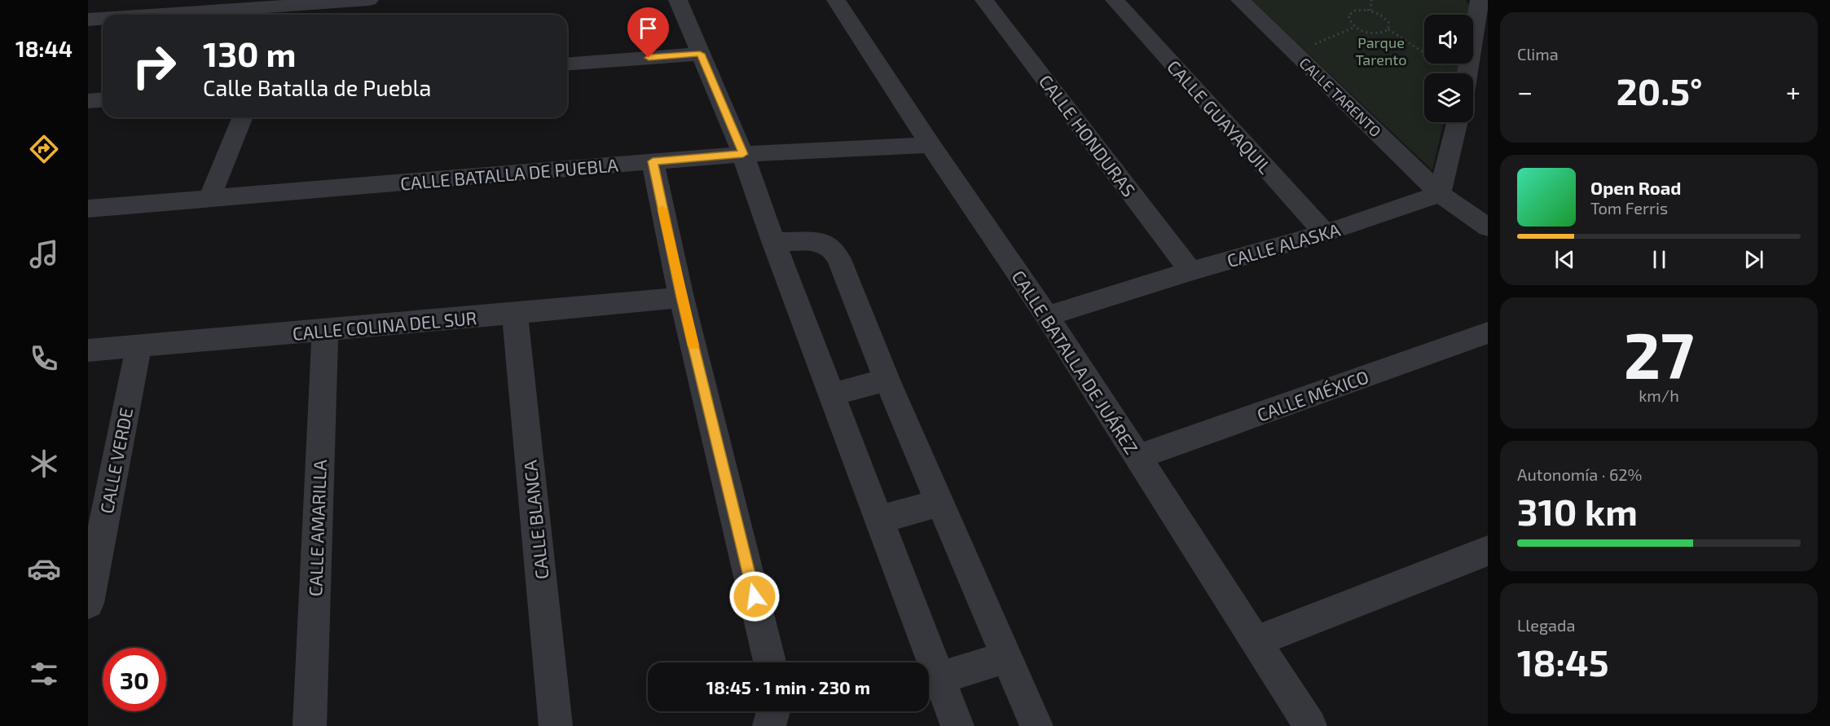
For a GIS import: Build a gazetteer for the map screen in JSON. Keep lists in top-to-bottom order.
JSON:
{
  "streets": {
    "street": [
      "CALLE TARENTO",
      "CALLE GUAYAQUIL",
      "CALLE HONDURAS",
      "CALLE BATALLA DE PUEBLA",
      "CALLE ALASKA",
      "CALLE COLINA DEL SUR",
      "CALLE BATALLA DE JUÁREZ",
      "CALLE MÉXICO",
      "CALLE VERDE",
      "CALLE BLANCA",
      "CALLE AMARILLA"
    ]
  },
  "crossings": [
    ["CALLE TARENTO", "CALLE ALASKA"],
    ["CALLE GUAYAQUIL", "CALLE ALASKA"],
    ["CALLE HONDURAS", "CALLE ALASKA"],
    ["CALLE BATALLA DE PUEBLA", "CALLE BATALLA DE JUÁREZ"],
    ["CALLE ALASKA", "CALLE BATALLA DE JUÁREZ"],
    ["CALLE COLINA DEL SUR", "CALLE VERDE"],
    ["CALLE COLINA DEL SUR", "CALLE BLANCA"],
    ["CALLE COLINA DEL SUR", "CALLE AMARILLA"],
    ["CALLE BATALLA DE JUÁREZ", "CALLE MÉXICO"]
  ],
  "parks": ["Parque Tarento"],
  "page": {
    "tabs": "18:44",
    "tile": [
      "Clima",
      ["27", "km/h"],
      ["Autonomía · 62%", "310 km"],
      ["Llegada", "18:45"]
    ],
    "turn": ["130 m", "Calle Batalla de Puebla"],
    "heat": ["−", "20.5°", "+"],
    "song": ["Open Road", "Tom Ferris"],
    "limit": "30",
    "trip": "18:45 · 1 min · 230 m"
  }
}
